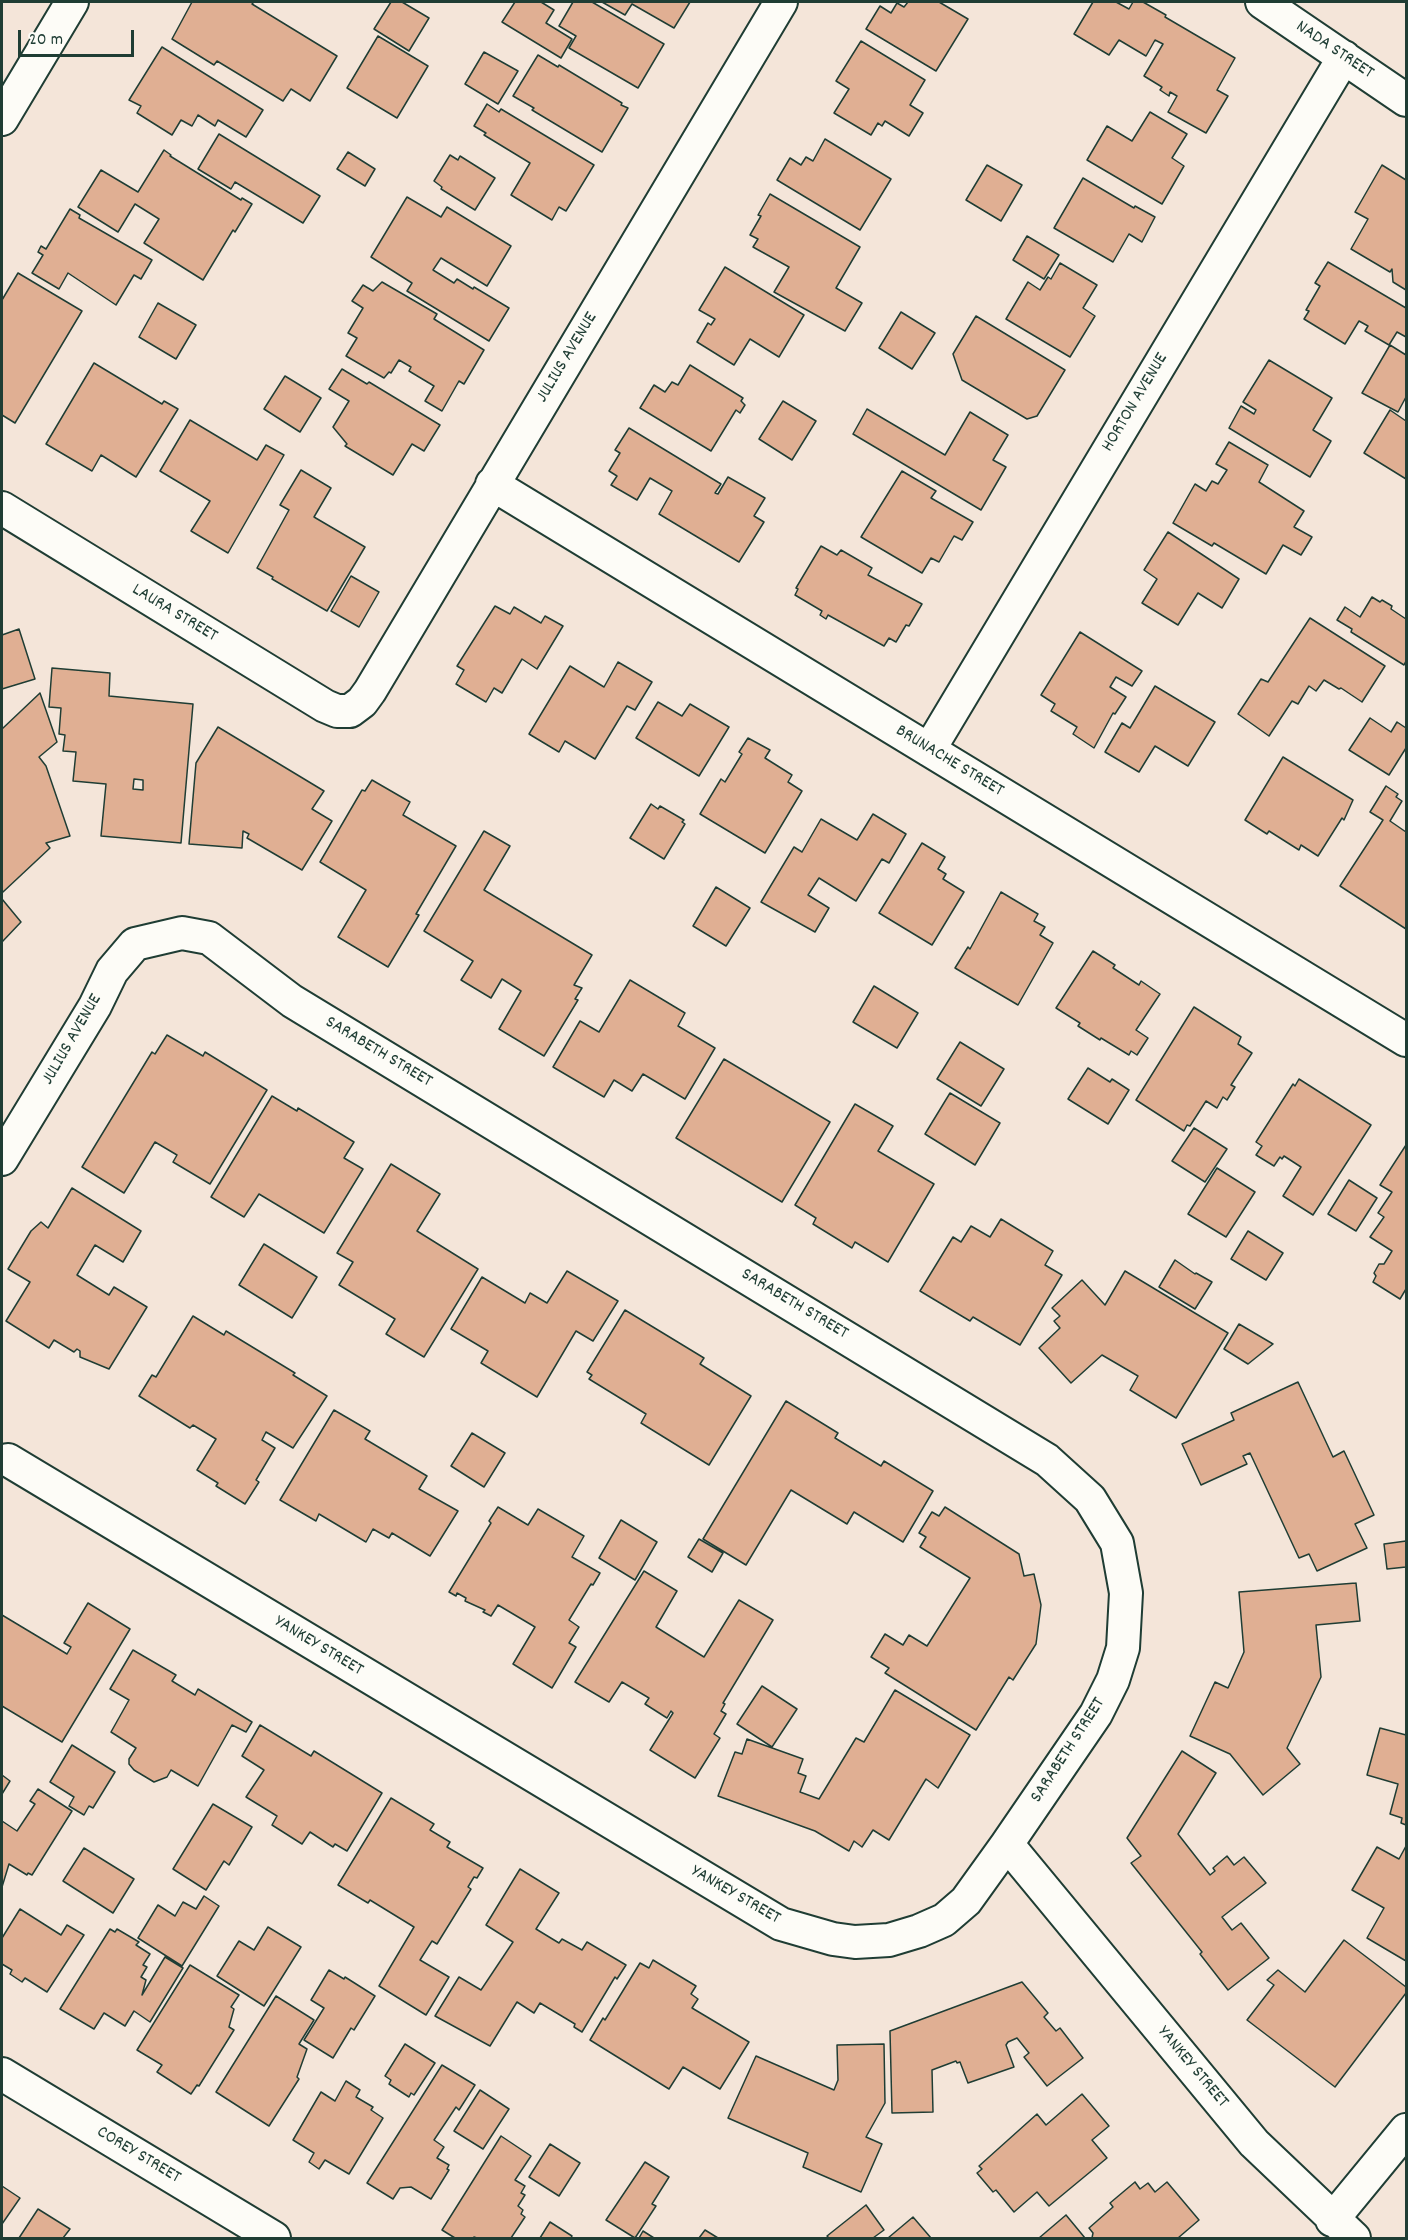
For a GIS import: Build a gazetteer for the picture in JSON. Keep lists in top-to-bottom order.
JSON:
{
  "streets": {
    "street": [
      "NADA STREET",
      "JULIUS AVENUE",
      "HORTON AVENUE",
      "LAURA STREET",
      "BRUNACHE STREET",
      "SARABETH STREET",
      "YANKEY STREET",
      "COREY STREET"
    ]
  },
  "crossings": [
    ["NADA STREET", "HORTON AVENUE"],
    ["JULIUS AVENUE", "LAURA STREET"],
    ["JULIUS AVENUE", "BRUNACHE STREET"],
    ["JULIUS AVENUE", "SARABETH STREET"],
    ["HORTON AVENUE", "BRUNACHE STREET"],
    ["SARABETH STREET", "YANKEY STREET"]
  ],
  "scale_bar": "20 m"
}
